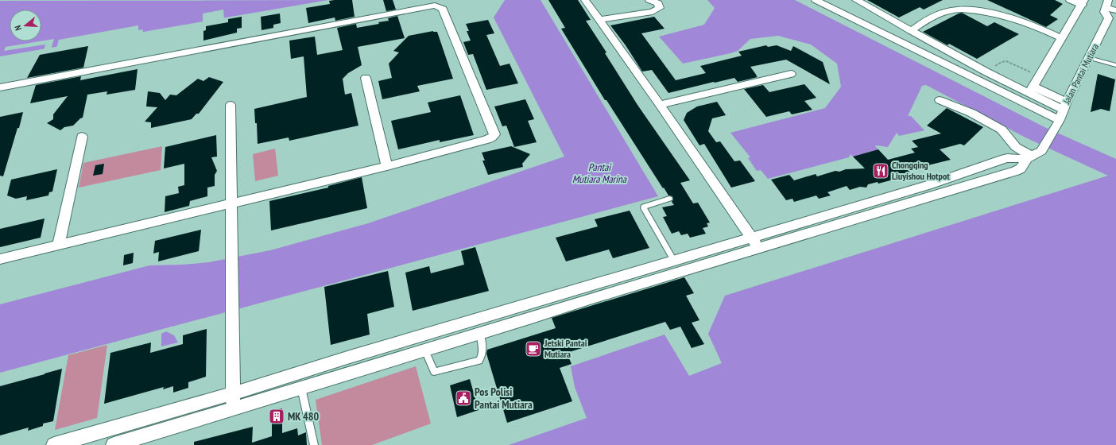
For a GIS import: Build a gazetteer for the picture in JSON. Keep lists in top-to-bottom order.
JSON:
{
  "streets": {
    "street": ["Jalan Pantai Mutiara"]
  },
  "water": ["Pantai Mutiara Marina"],
  "places": {
    "restaurant": ["Chongqing Liuyishou Hotpot"],
    "cafe": ["Jetski Pantai Mutiara"],
    "public building": ["Pos Polisi Pantai Mutiara"],
    "building": ["MK 480"]
  },
  "north": "left"
}
